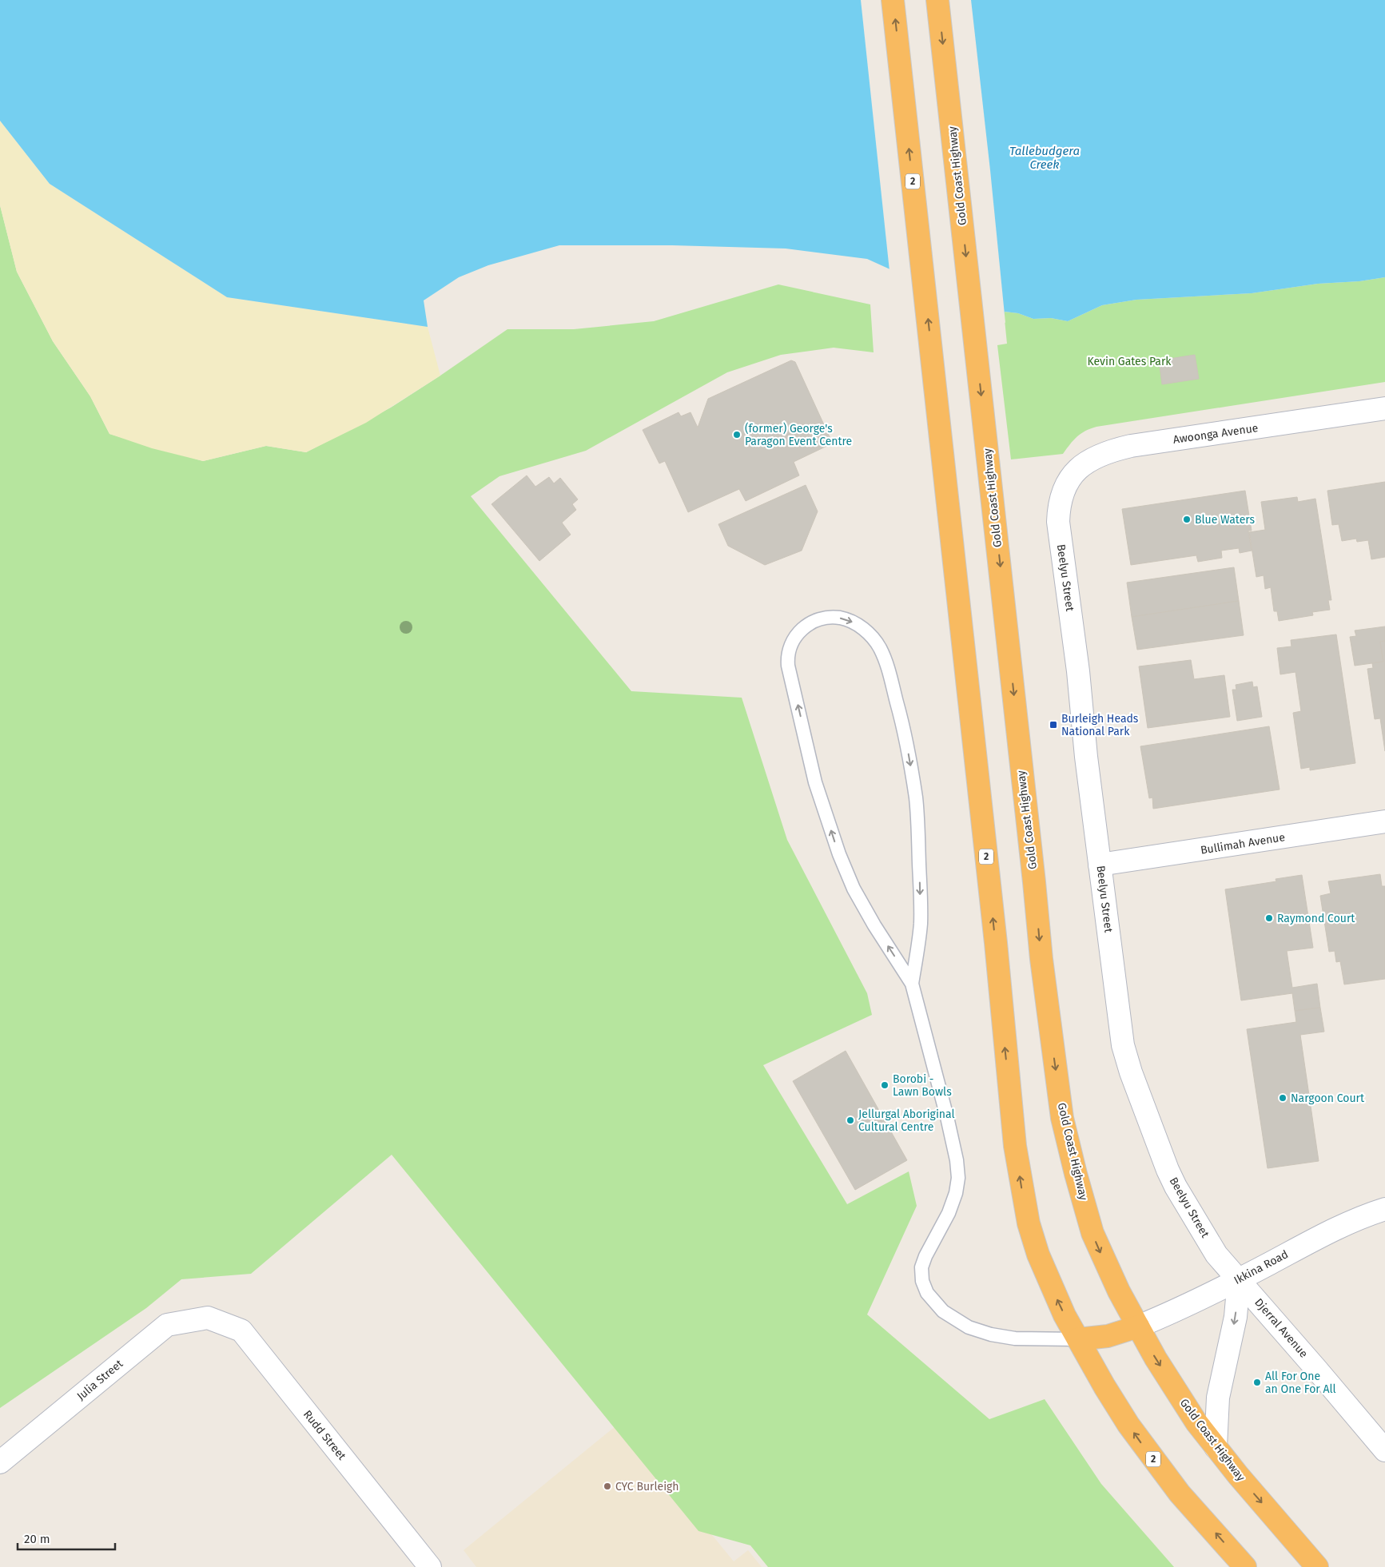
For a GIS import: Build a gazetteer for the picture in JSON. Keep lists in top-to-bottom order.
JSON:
{
  "streets": {
    "highway": ["Gold Coast Highway", "2"],
    "street": [
      "Awoonga Avenue",
      "Beelyu Street",
      "Bullimah Avenue",
      "Ikkina Road",
      "Djerral Avenue",
      "Julia Street",
      "Rudd Street"
    ]
  },
  "crossings": [
    ["Gold Coast Highway", "Ikkina Road"],
    ["Awoonga Avenue", "Beelyu Street"],
    ["Beelyu Street", "Bullimah Avenue"],
    ["Beelyu Street", "Ikkina Road"],
    ["Beelyu Street", "Djerral Avenue"],
    ["Ikkina Road", "Djerral Avenue"],
    ["Julia Street", "Rudd Street"]
  ],
  "water": ["Tallebudgera Creek"],
  "parks": ["Kevin Gates Park"],
  "places": {
    "other": [
      "(former) George's Paragon Event Centre",
      "Blue Waters",
      "Raymond Court",
      "Borobi - Lawn Bowls",
      "Nargoon Court",
      "Jellurgal Aboriginal Cultural Centre",
      "All For One an One For All",
      "CYC Burleigh"
    ],
    "transit": ["Burleigh Heads National Park"]
  },
  "scale_bar": "20 m"
}
